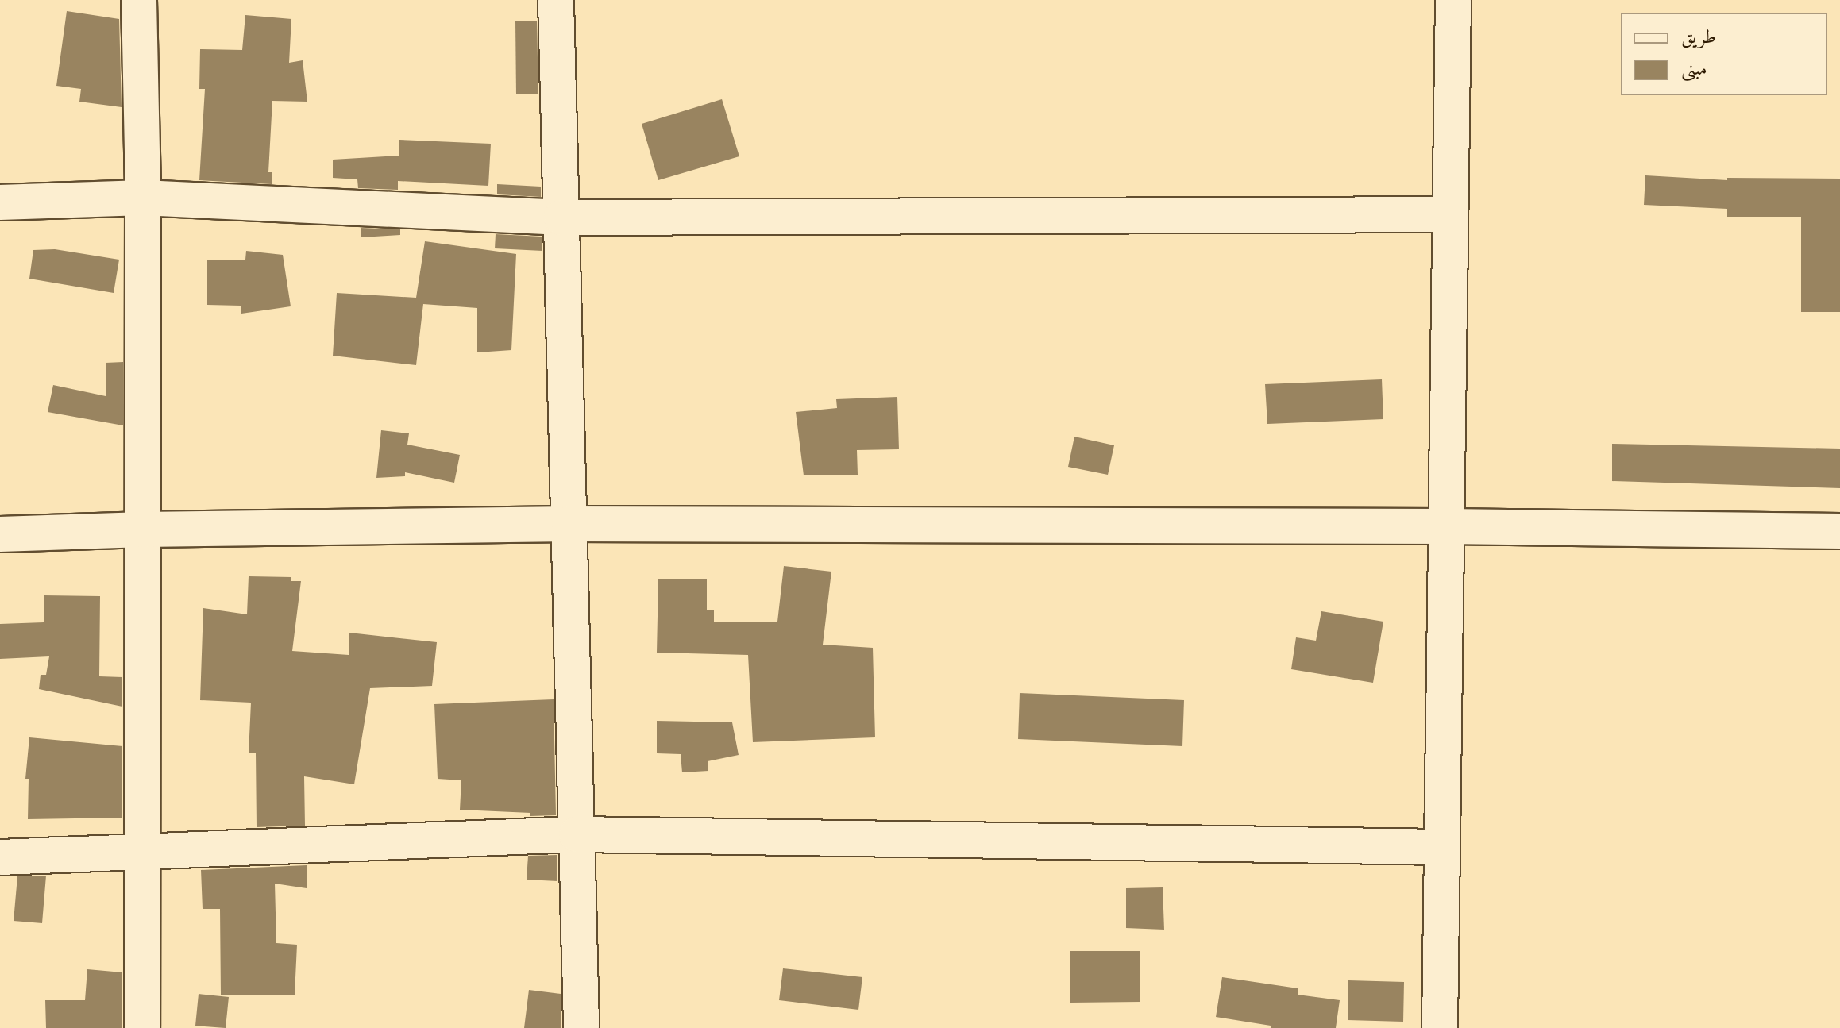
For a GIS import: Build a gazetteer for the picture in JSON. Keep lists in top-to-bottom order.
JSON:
{
  "legend": ["طريق", "مبنى"]
}
